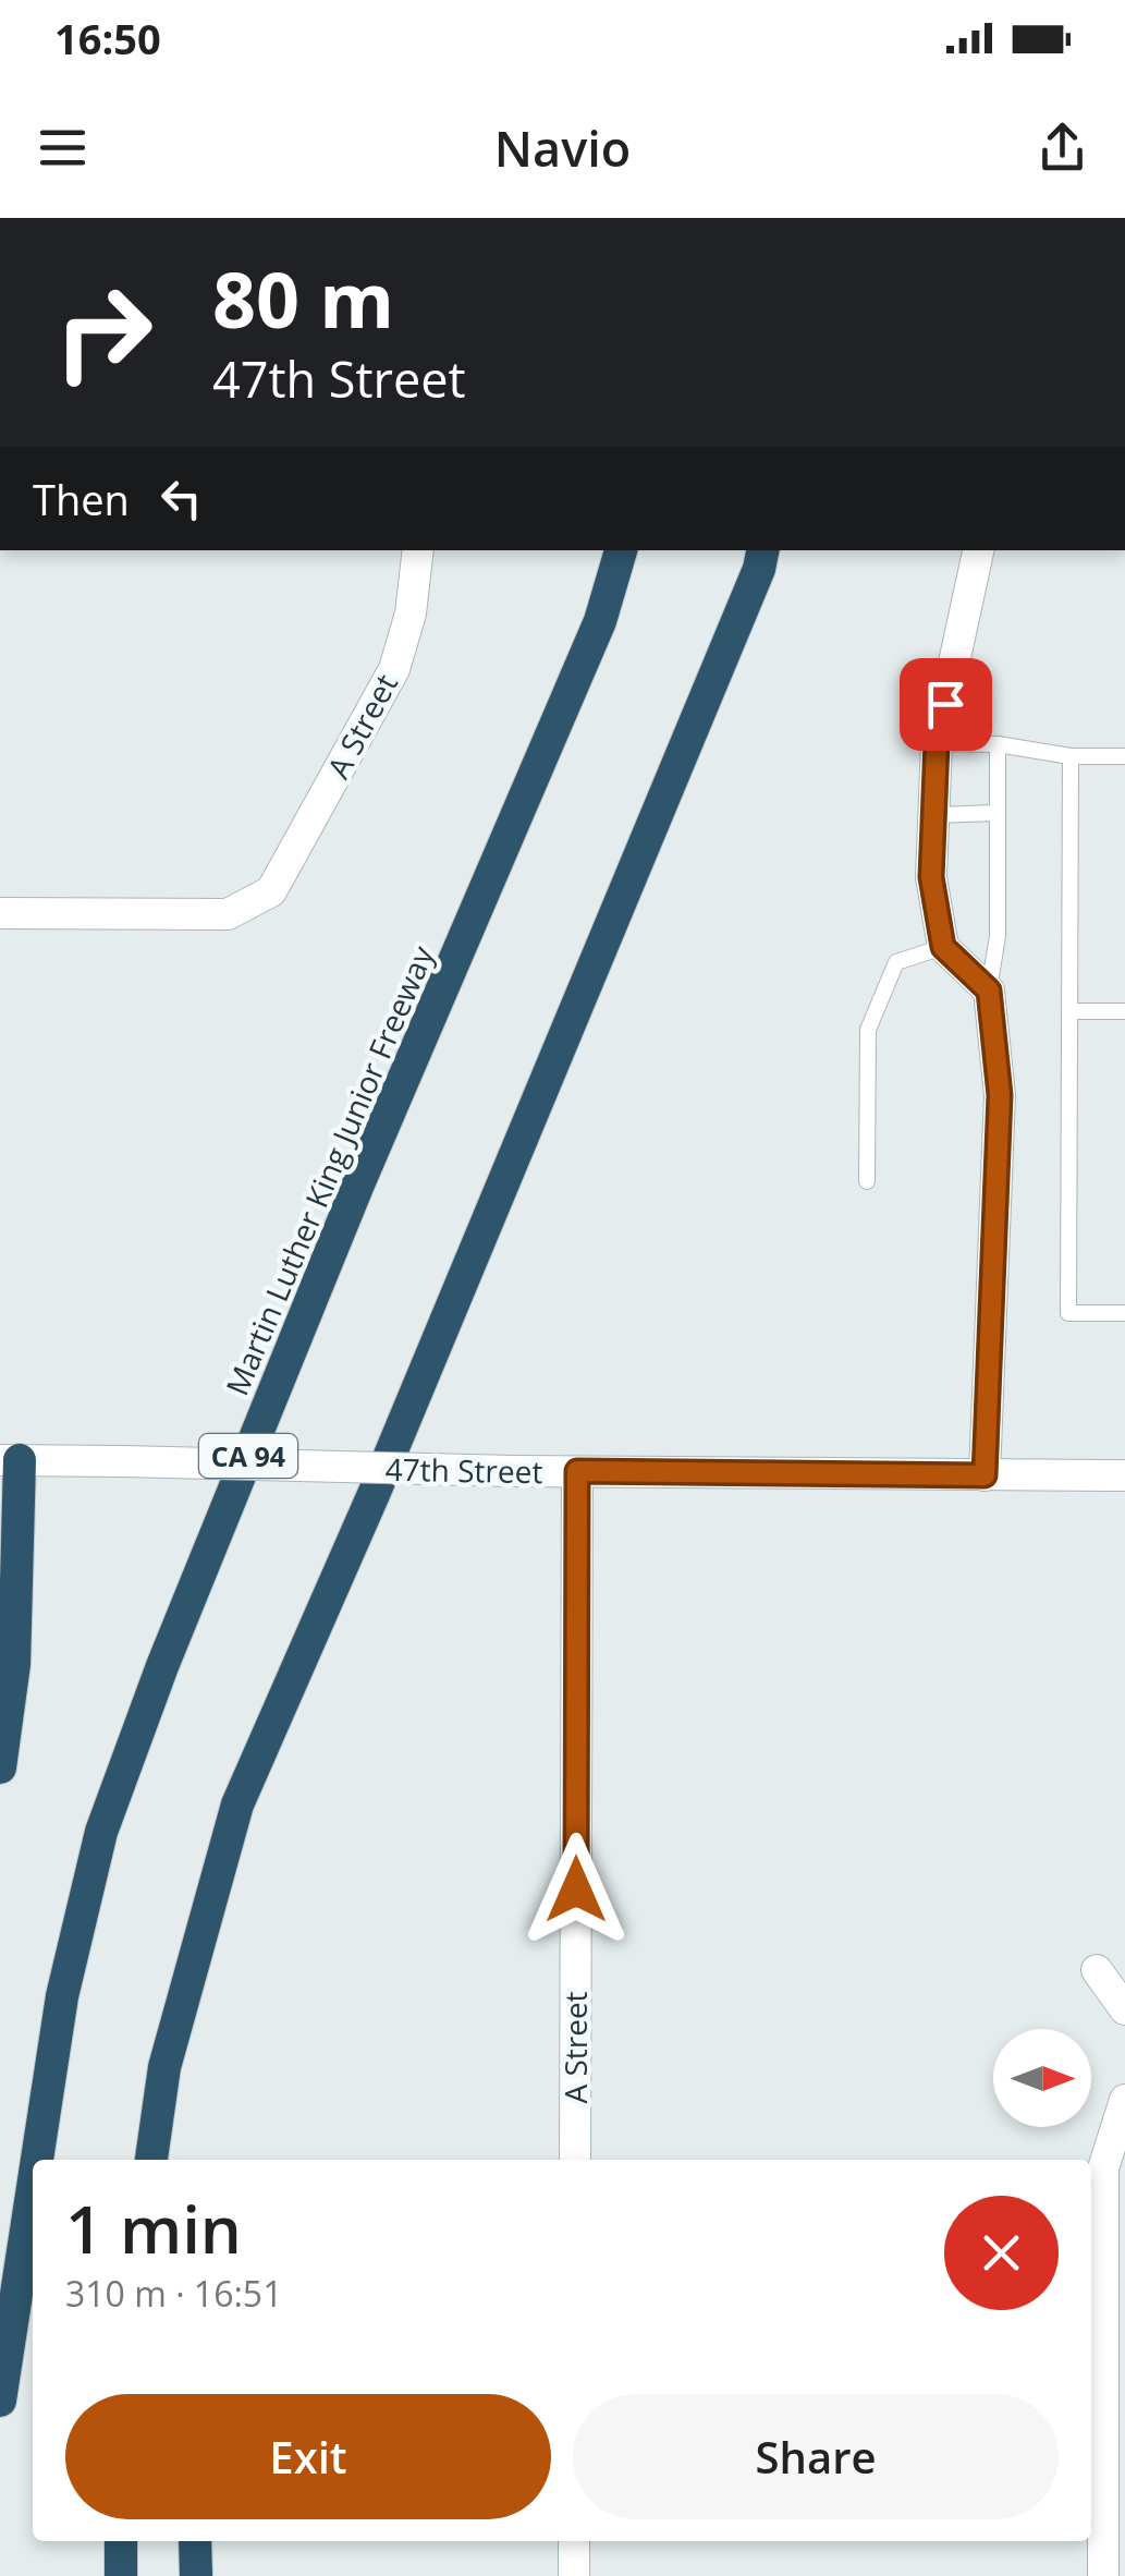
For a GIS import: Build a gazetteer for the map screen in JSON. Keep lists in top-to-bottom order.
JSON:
{
  "streets": {
    "highway": ["Martin Luther King Junior Freeway", "CA 94"],
    "street": ["A Street", "47th Street"]
  },
  "crossings": [
    ["A Street", "47th Street"]
  ],
  "north": "right",
  "page": {
    "status": "16:50",
    "header": "Navio",
    "turn": ["80 m", "47th Street"],
    "then": "Then",
    "heading": ["1 min", "310 m · 16:51"],
    "buttons": ["Exit", "Share"]
  }
}
